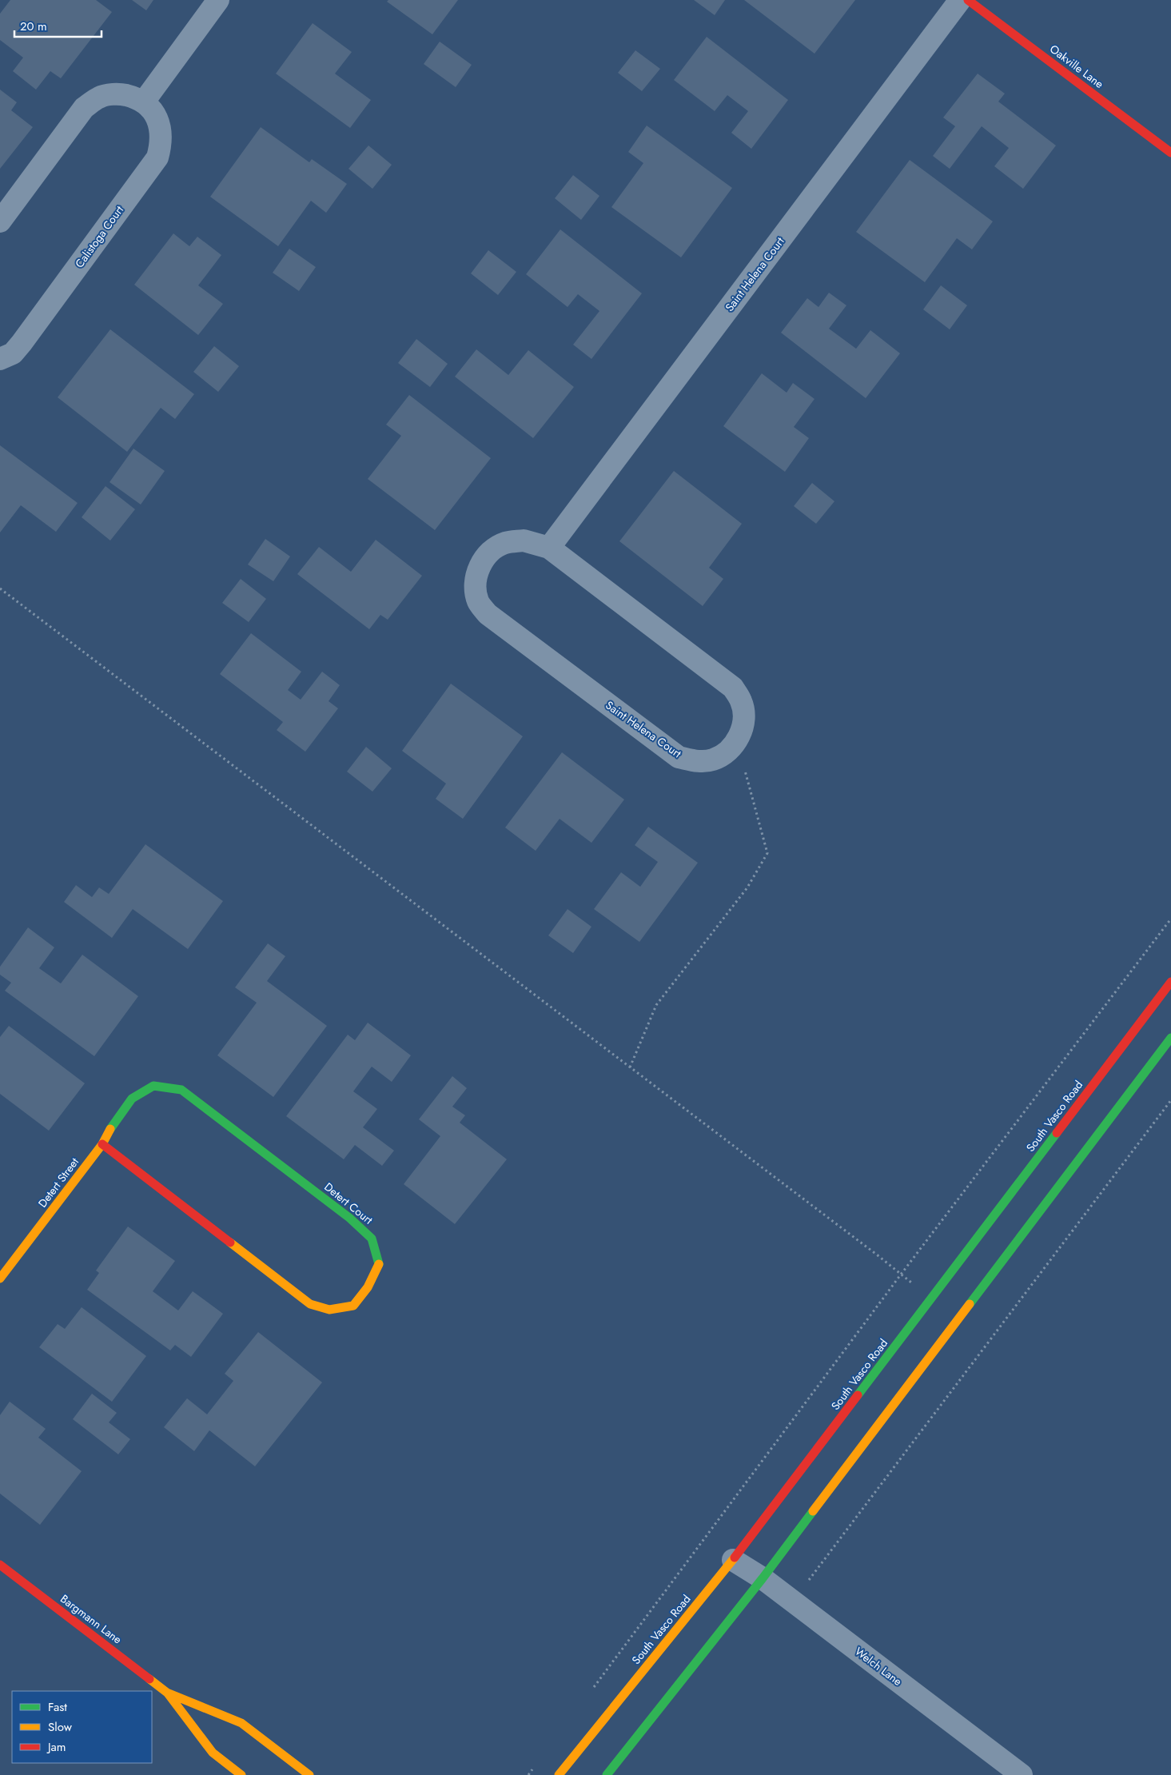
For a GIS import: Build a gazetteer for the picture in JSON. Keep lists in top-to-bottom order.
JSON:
{
  "streets": {
    "main road": [
      "Oakville Lane",
      "South Vasco Road",
      "Detert Street",
      "Detert Court",
      "Bargmann Lane"
    ],
    "street": ["Calistoga Court", "Saint Helena Court", "Welch Lane"]
  },
  "crossings": [
    ["South Vasco Road", "Welch Lane"],
    ["Detert Street", "Detert Court"]
  ],
  "legend": ["Fast", "Slow", "Jam"],
  "scale_bar": "20 m"
}
